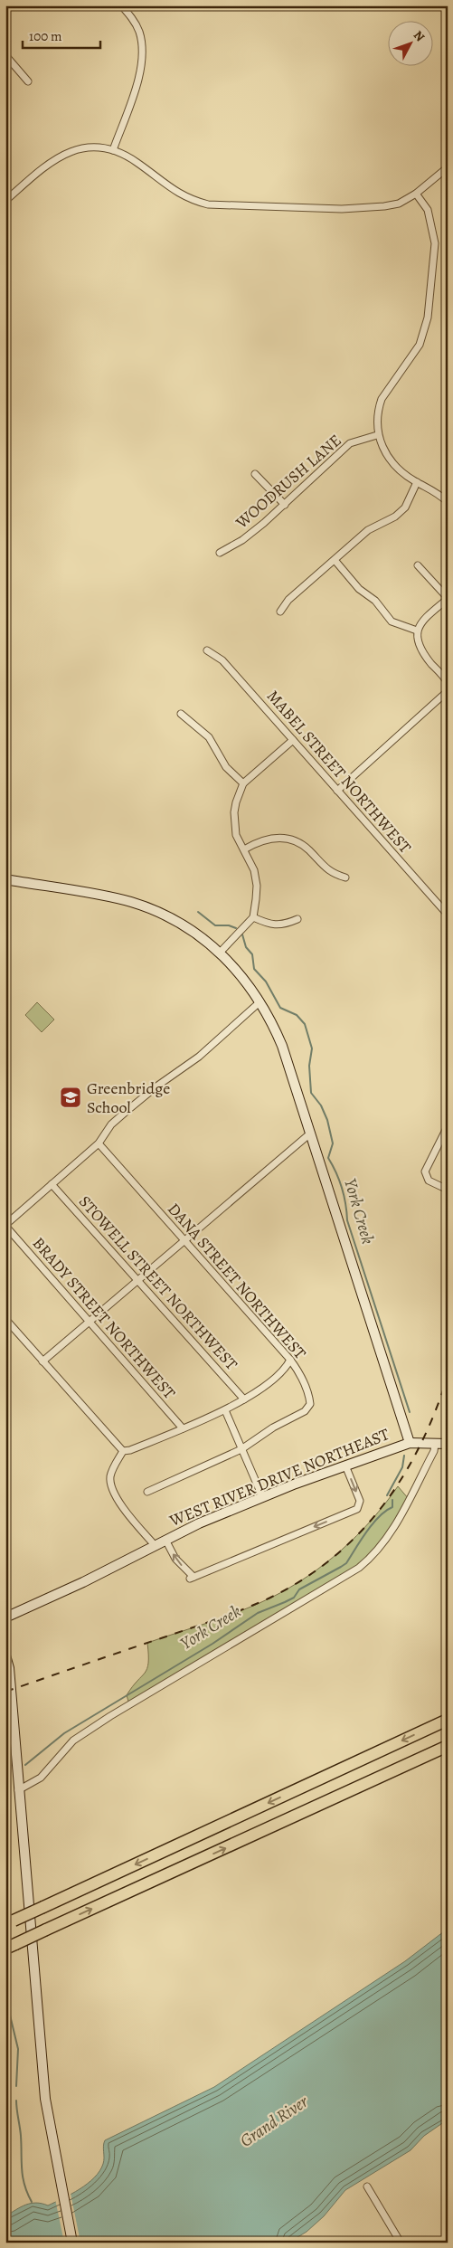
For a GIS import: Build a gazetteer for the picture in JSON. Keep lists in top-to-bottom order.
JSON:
{
  "streets": {
    "main road": ["WEST RIVER DRIVE NORTHEAST"],
    "street": [
      "WOODRUSH LANE",
      "MABEL STREET NORTHWEST",
      "DANA STREET NORTHWEST",
      "STOWELL STREET NORTHWEST",
      "BRADY STREET NORTHWEST"
    ]
  },
  "water": ["York Creek", "Grand River"],
  "places": {
    "school or university": ["Greenbridge School"]
  },
  "scale_bar": "100 m",
  "north": "top right"
}
